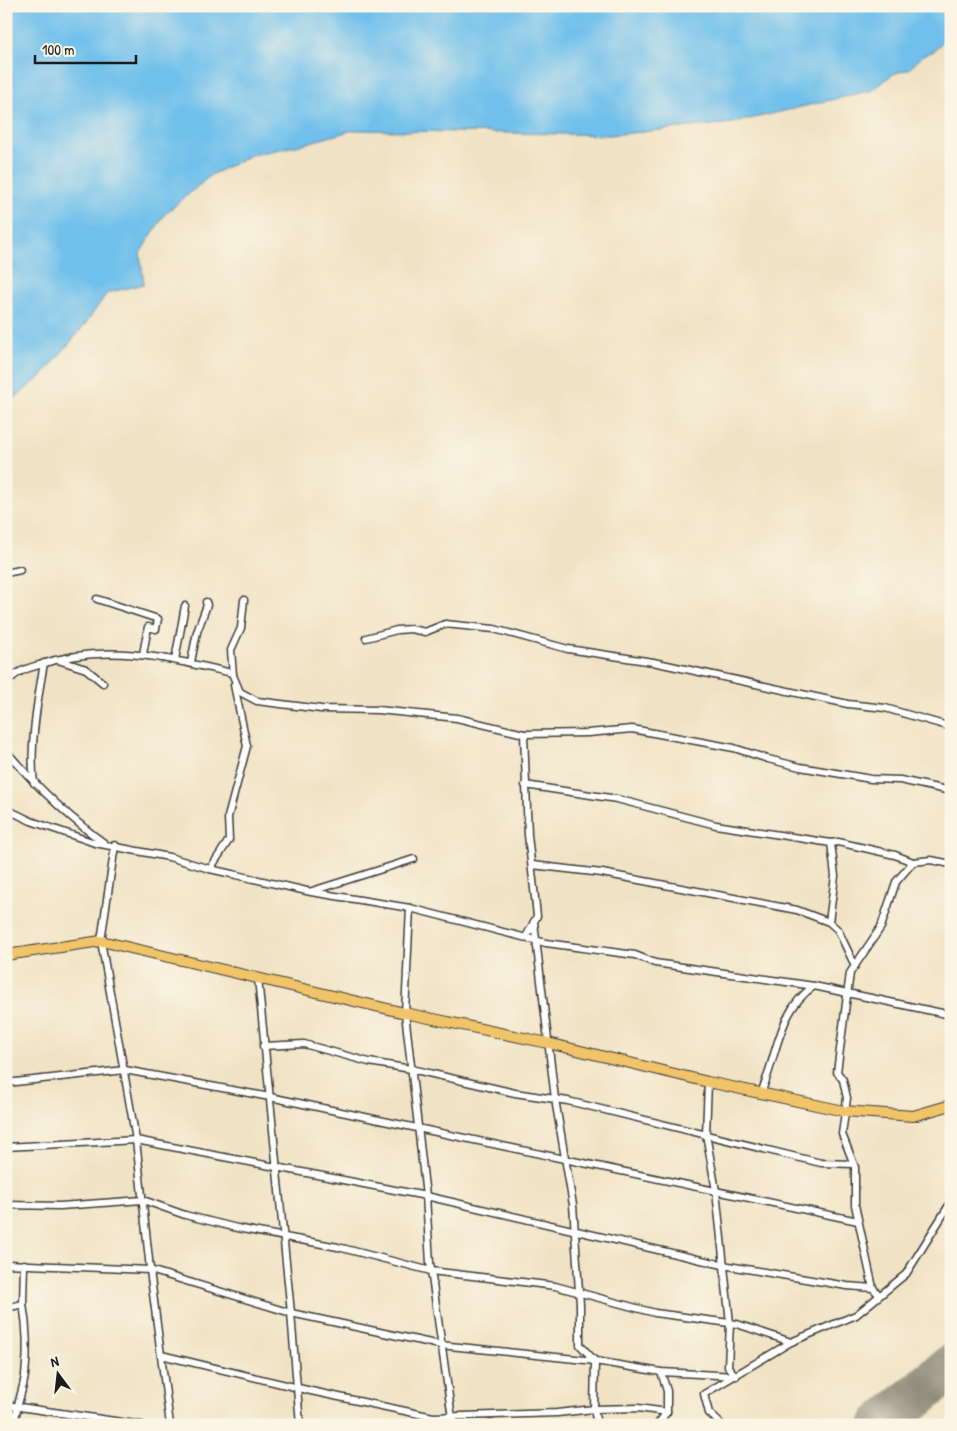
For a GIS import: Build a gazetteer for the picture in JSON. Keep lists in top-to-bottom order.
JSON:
{
  "scale_bar": "100 m",
  "north": "top"
}
